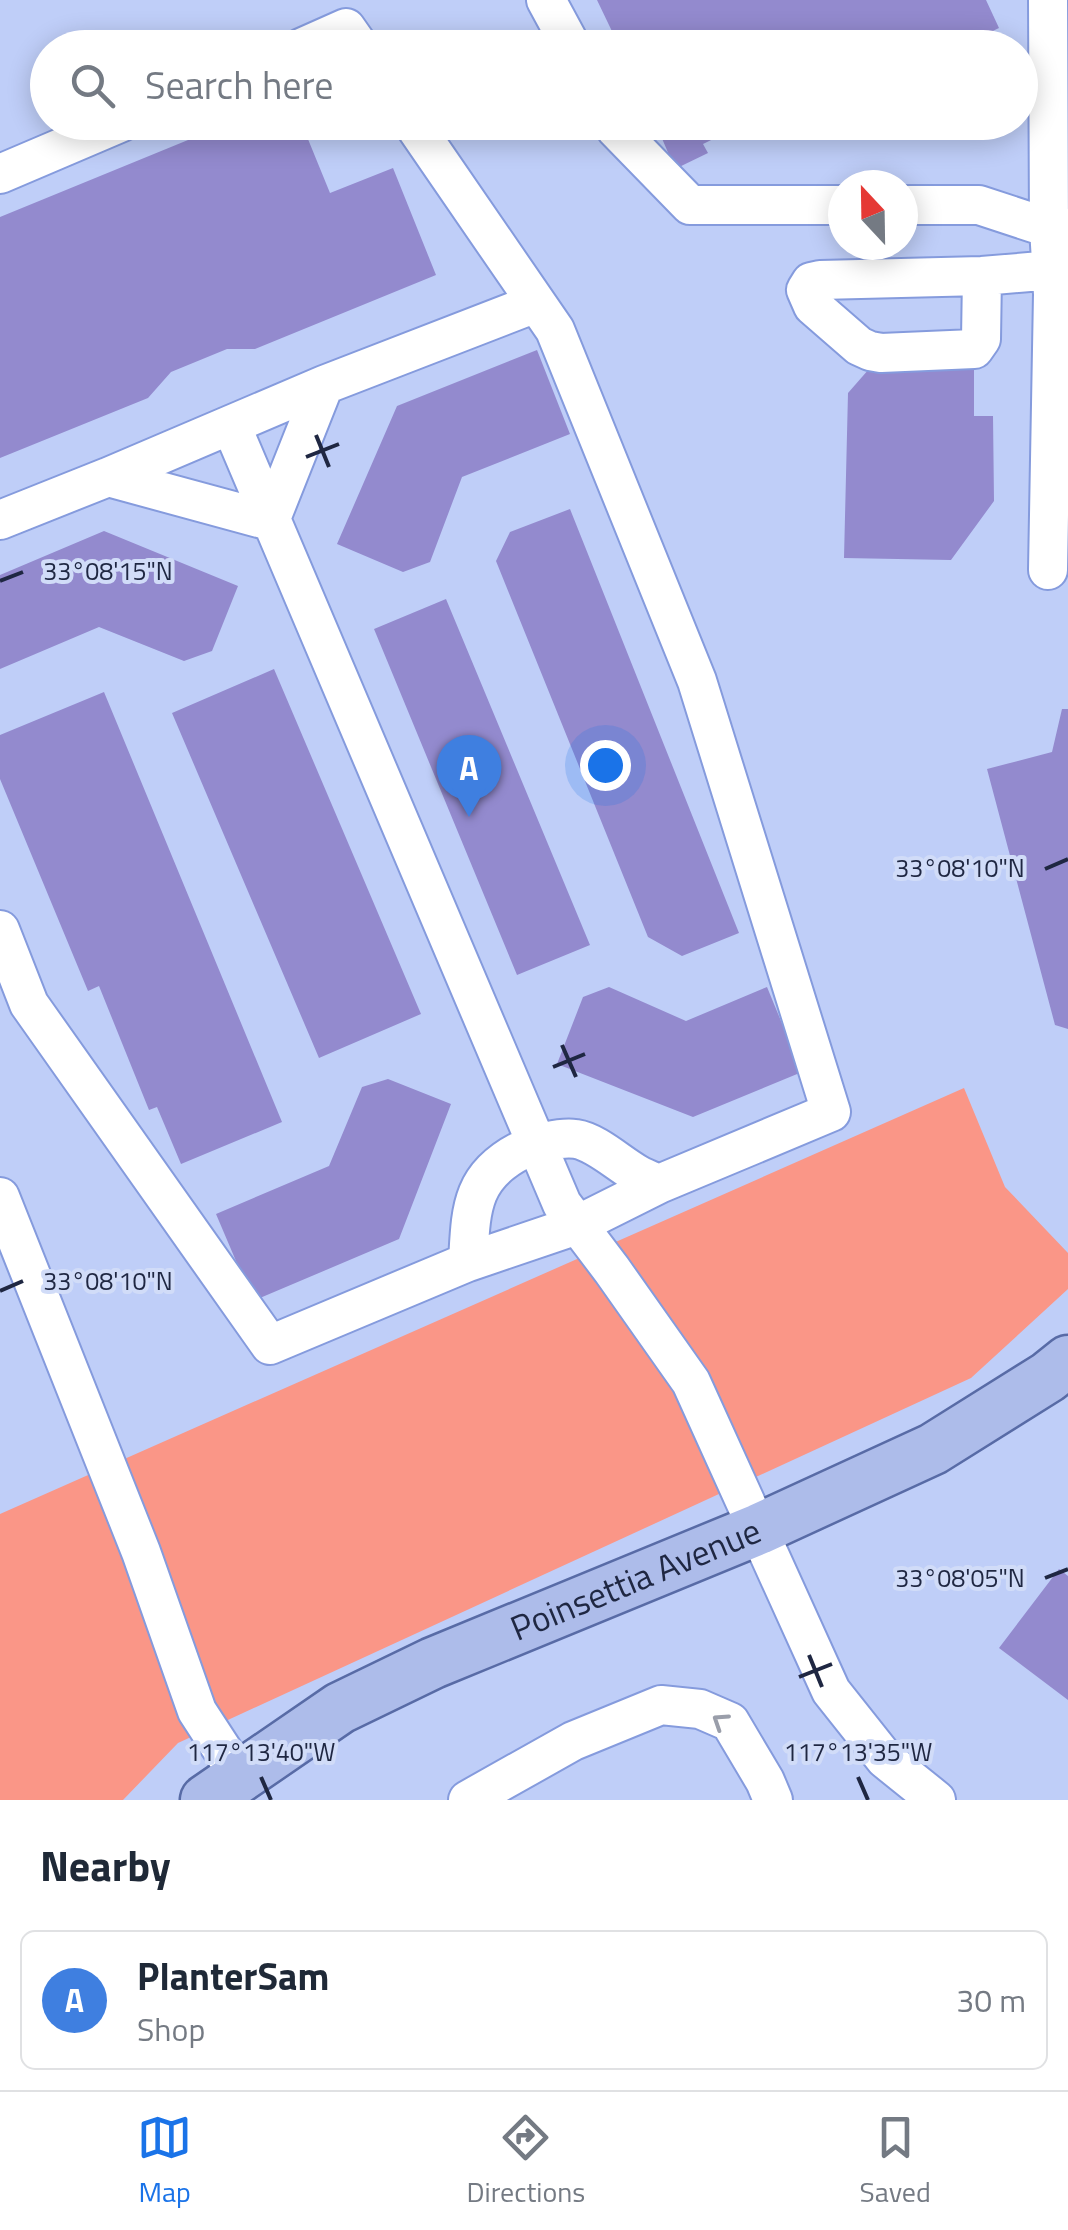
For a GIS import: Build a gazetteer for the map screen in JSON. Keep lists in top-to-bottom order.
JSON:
{
  "streets": {
    "main road": ["Poinsettia Avenue"]
  },
  "north": "top",
  "page": {
    "search": "Search here",
    "pins": "A",
    "heading": "Nearby",
    "list": [
      {
        "mark": "A",
        "name": "PlanterSam",
        "note": "Shop",
        "value": "30 m"
      }
    ],
    "nav": ["Map", "Directions", "Saved"]
  },
  "coordinates": [
    "33°08'15\"N",
    "33°08'10\"N",
    "33°08'05\"N",
    "117°13'40\"W",
    "117°13'35\"W"
  ]
}
